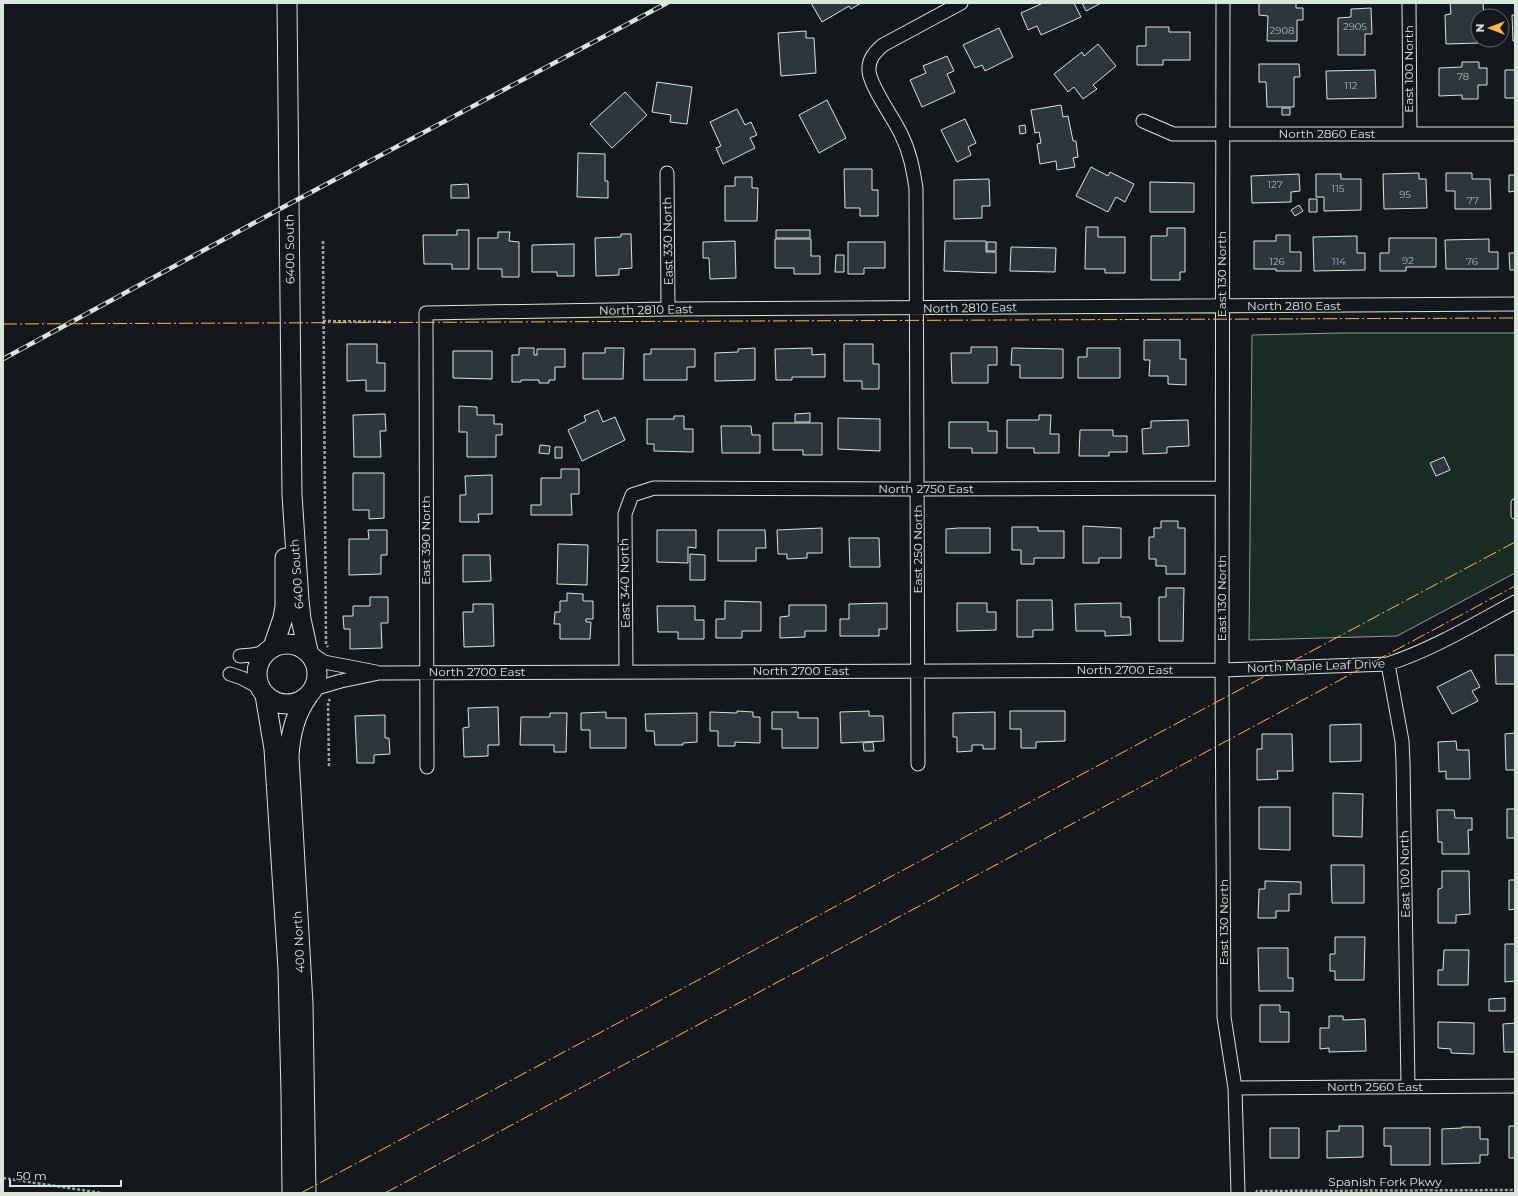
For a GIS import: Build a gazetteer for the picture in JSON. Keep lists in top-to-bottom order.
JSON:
{
  "streets": {
    "main road": ["6400 South", "400 North"],
    "street": [
      "East 100 North",
      "North 2860 East",
      "East 330 North",
      "East 130 North",
      "North 2810 East",
      "North 2750 East",
      "East 390 North",
      "East 250 North",
      "East 340 North",
      "North Maple Leaf Drive",
      "North 2700 East",
      "North 2560 East"
    ],
    "path": ["Spanish Fork Pkwy"]
  },
  "crossings": [
    ["East 100 North", "North 2860 East"],
    ["East 100 North", "North Maple Leaf Drive"],
    ["East 100 North", "North 2560 East"],
    ["North 2860 East", "East 130 North"],
    ["East 330 North", "North 2810 East"],
    ["6400 South", "North 2700 East"],
    ["6400 South", "400 North"],
    ["East 130 North", "North 2810 East"],
    ["East 130 North", "North 2750 East"],
    ["East 130 North", "North Maple Leaf Drive"],
    ["East 130 North", "North 2700 East"],
    ["East 130 North", "North 2560 East"],
    ["North 2810 East", "East 390 North"],
    ["North 2810 East", "East 250 North"],
    ["North 2750 East", "East 250 North"],
    ["North 2750 East", "East 340 North"],
    ["East 390 North", "North 2700 East"],
    ["East 250 North", "North 2700 East"],
    ["East 340 North", "North 2700 East"],
    ["North Maple Leaf Drive", "North 2700 East"],
    ["North 2700 East", "400 North"]
  ],
  "house_numbers": [
    "2905",
    "2908",
    "78",
    "112",
    "127",
    "115",
    "95",
    "77",
    "92",
    "126",
    "114",
    "76"
  ],
  "scale_bar": "50 m",
  "north": "left"
}
